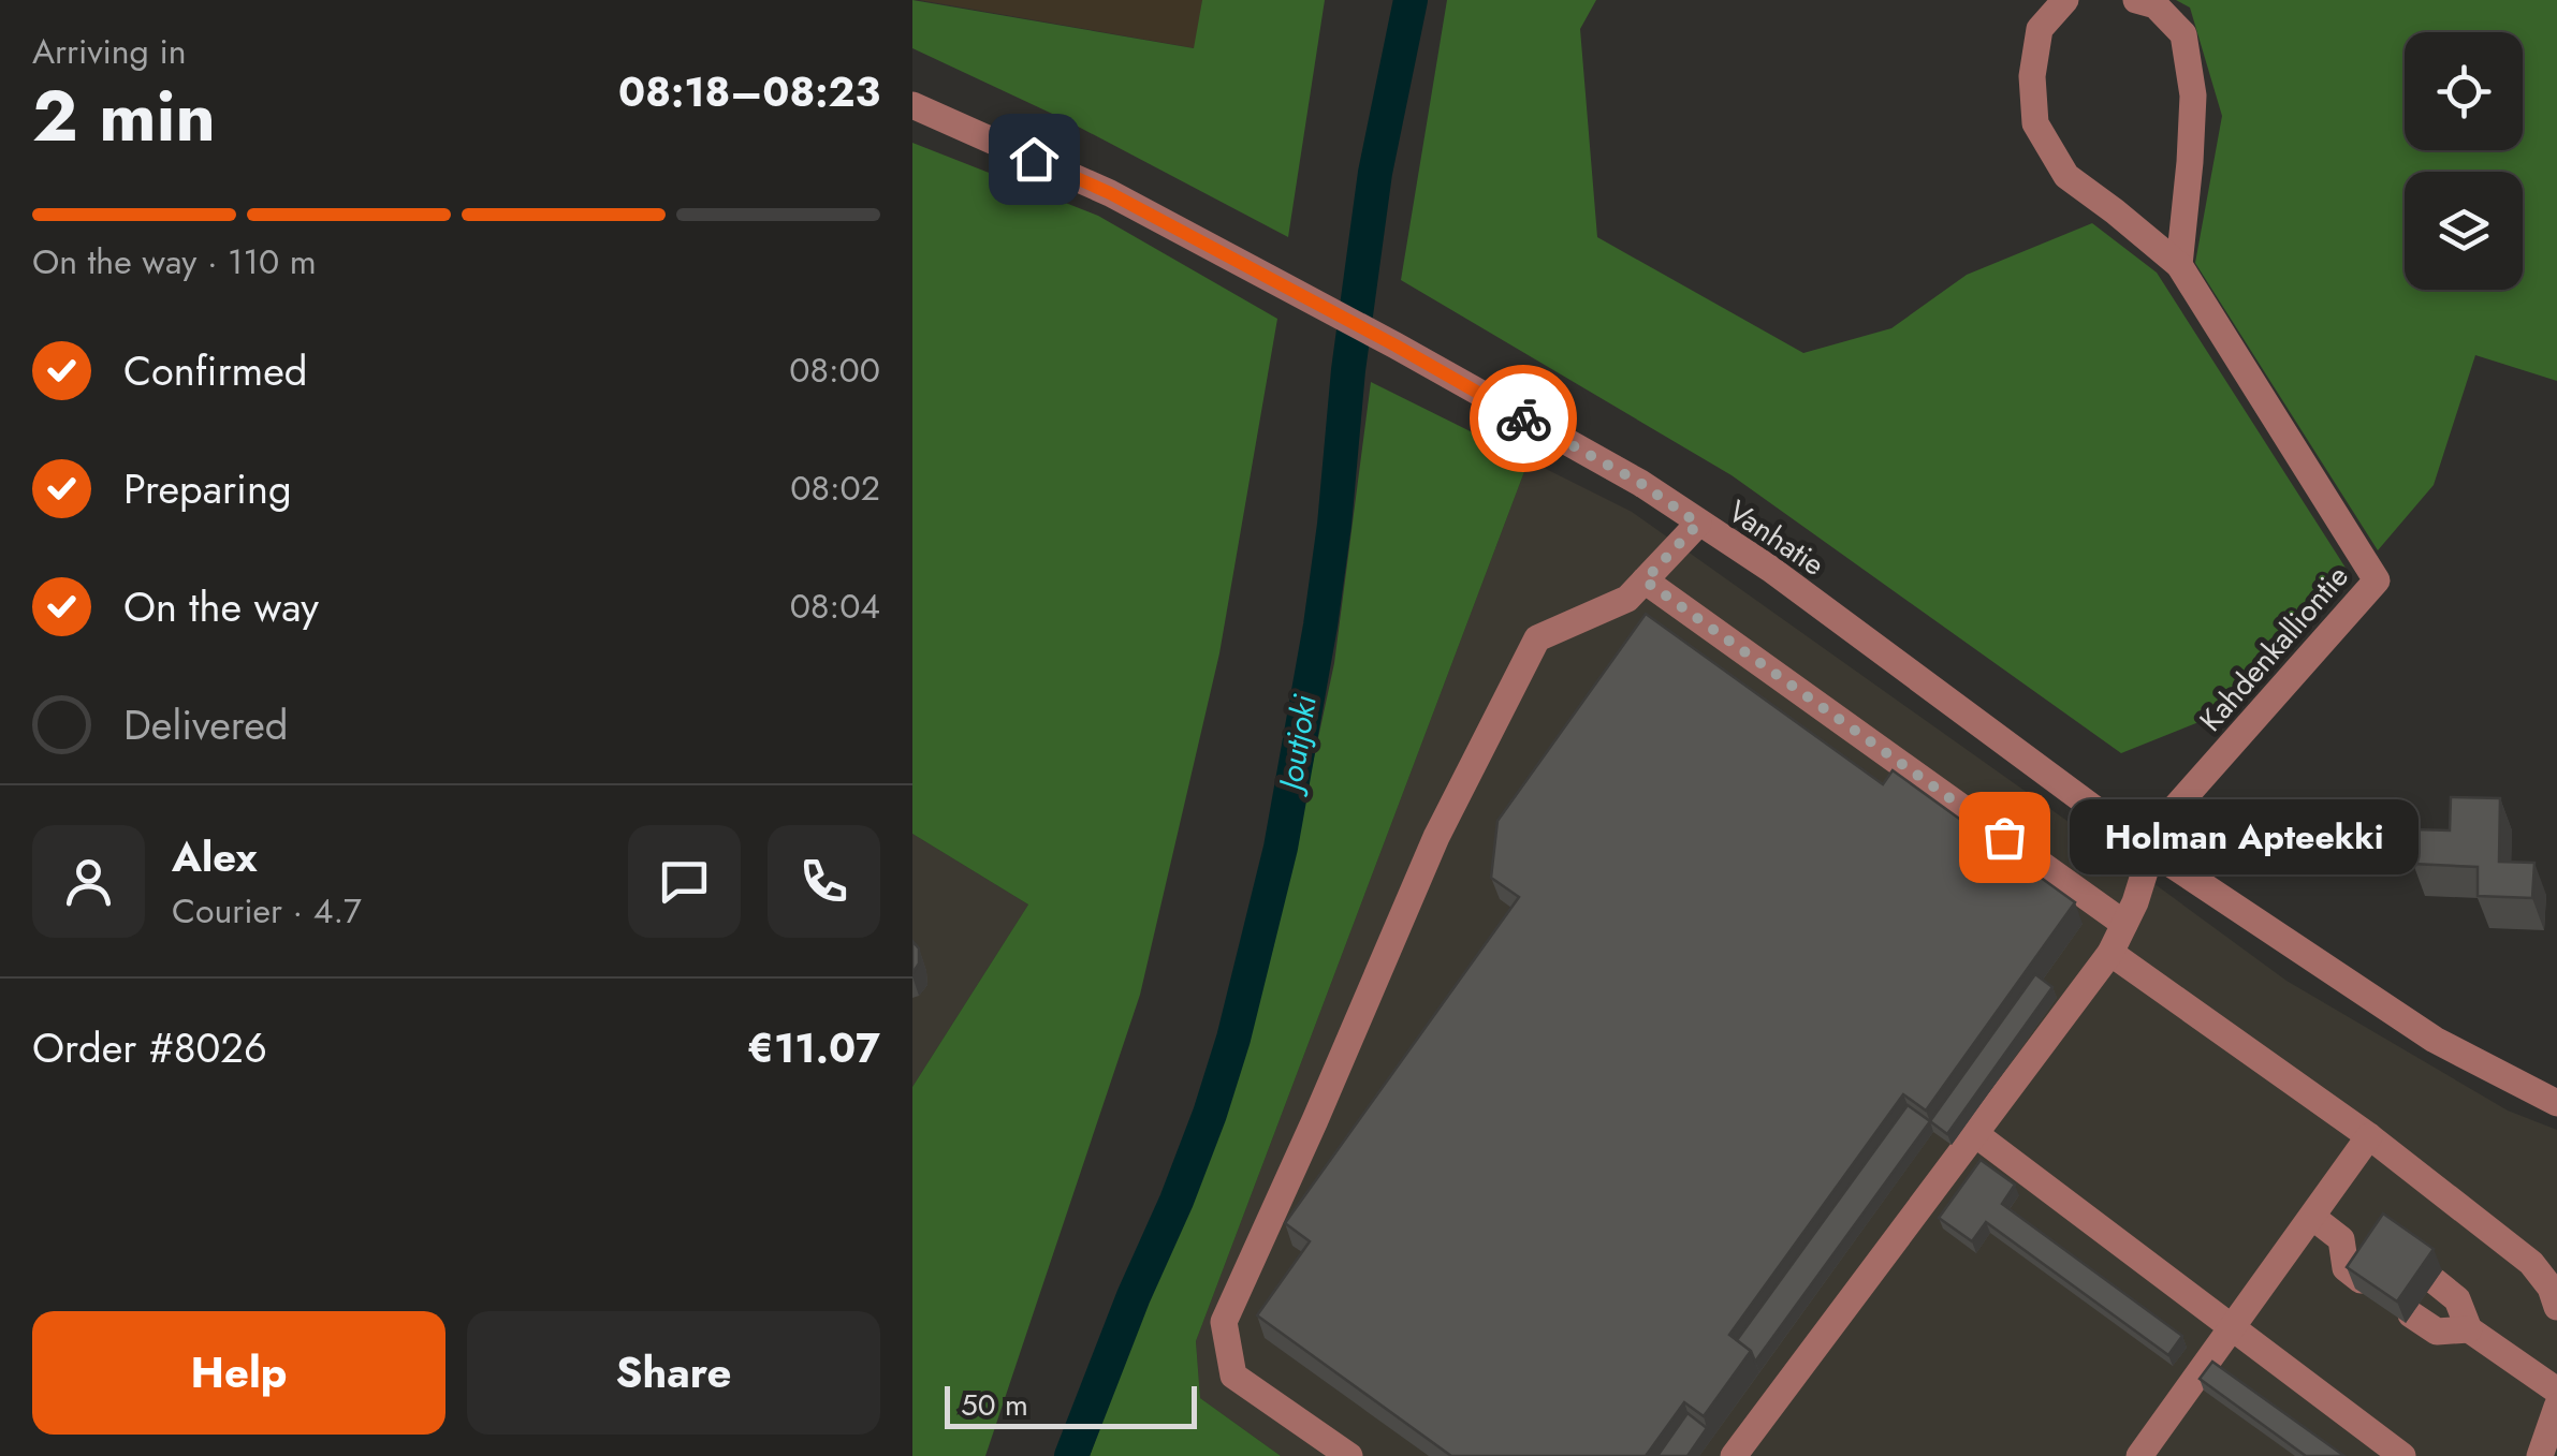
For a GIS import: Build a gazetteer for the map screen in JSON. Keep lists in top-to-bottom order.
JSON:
{
  "streets": {
    "street": ["Vanhatie", "Kahdenkalliontie"]
  },
  "crossings": [
    ["Vanhatie", "Kahdenkalliontie"]
  ],
  "water": ["Joutjoki"],
  "places": ["Holman Apteekki"],
  "scale_bar": "50 m",
  "page": {
    "heading": ["2 min", "Arriving in", "08:18–08:23"],
    "panel": [
      "Alex",
      "Courier · 4.7",
      "Order #8026",
      "€11.07"
    ],
    "bar": "On the way · 110 m",
    "list": [
      ["Confirmed", "08:00"],
      ["Preparing", "08:02"],
      ["On the way", "08:04"],
      "Delivered"
    ],
    "bubble": "Holman Apteekki",
    "buttons": ["Help", "Share"],
    "scale": "50 m"
  }
}
